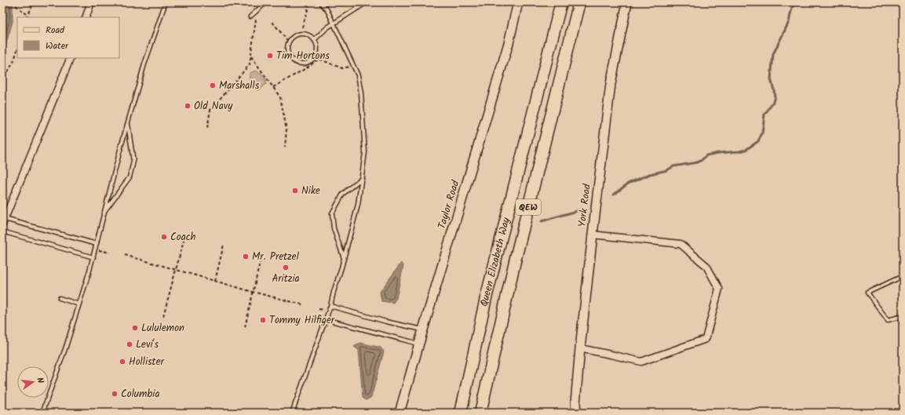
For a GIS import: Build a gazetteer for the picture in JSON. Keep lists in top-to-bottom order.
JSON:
{
  "streets": {
    "highway": ["QEW", "Queen Elizabeth Way"],
    "main road": ["Taylor Road", "York Road"]
  },
  "places": [
    "Tim Hortons",
    "Marshalls",
    "Old Navy",
    "Nike",
    "Coach",
    "Mr. Pretzel",
    "Aritzia",
    "Tommy Hilfiger",
    "Lululemon",
    "Levi's",
    "Hollister",
    "Columbia"
  ],
  "legend": ["Road", "Water"],
  "north": "right"
}
